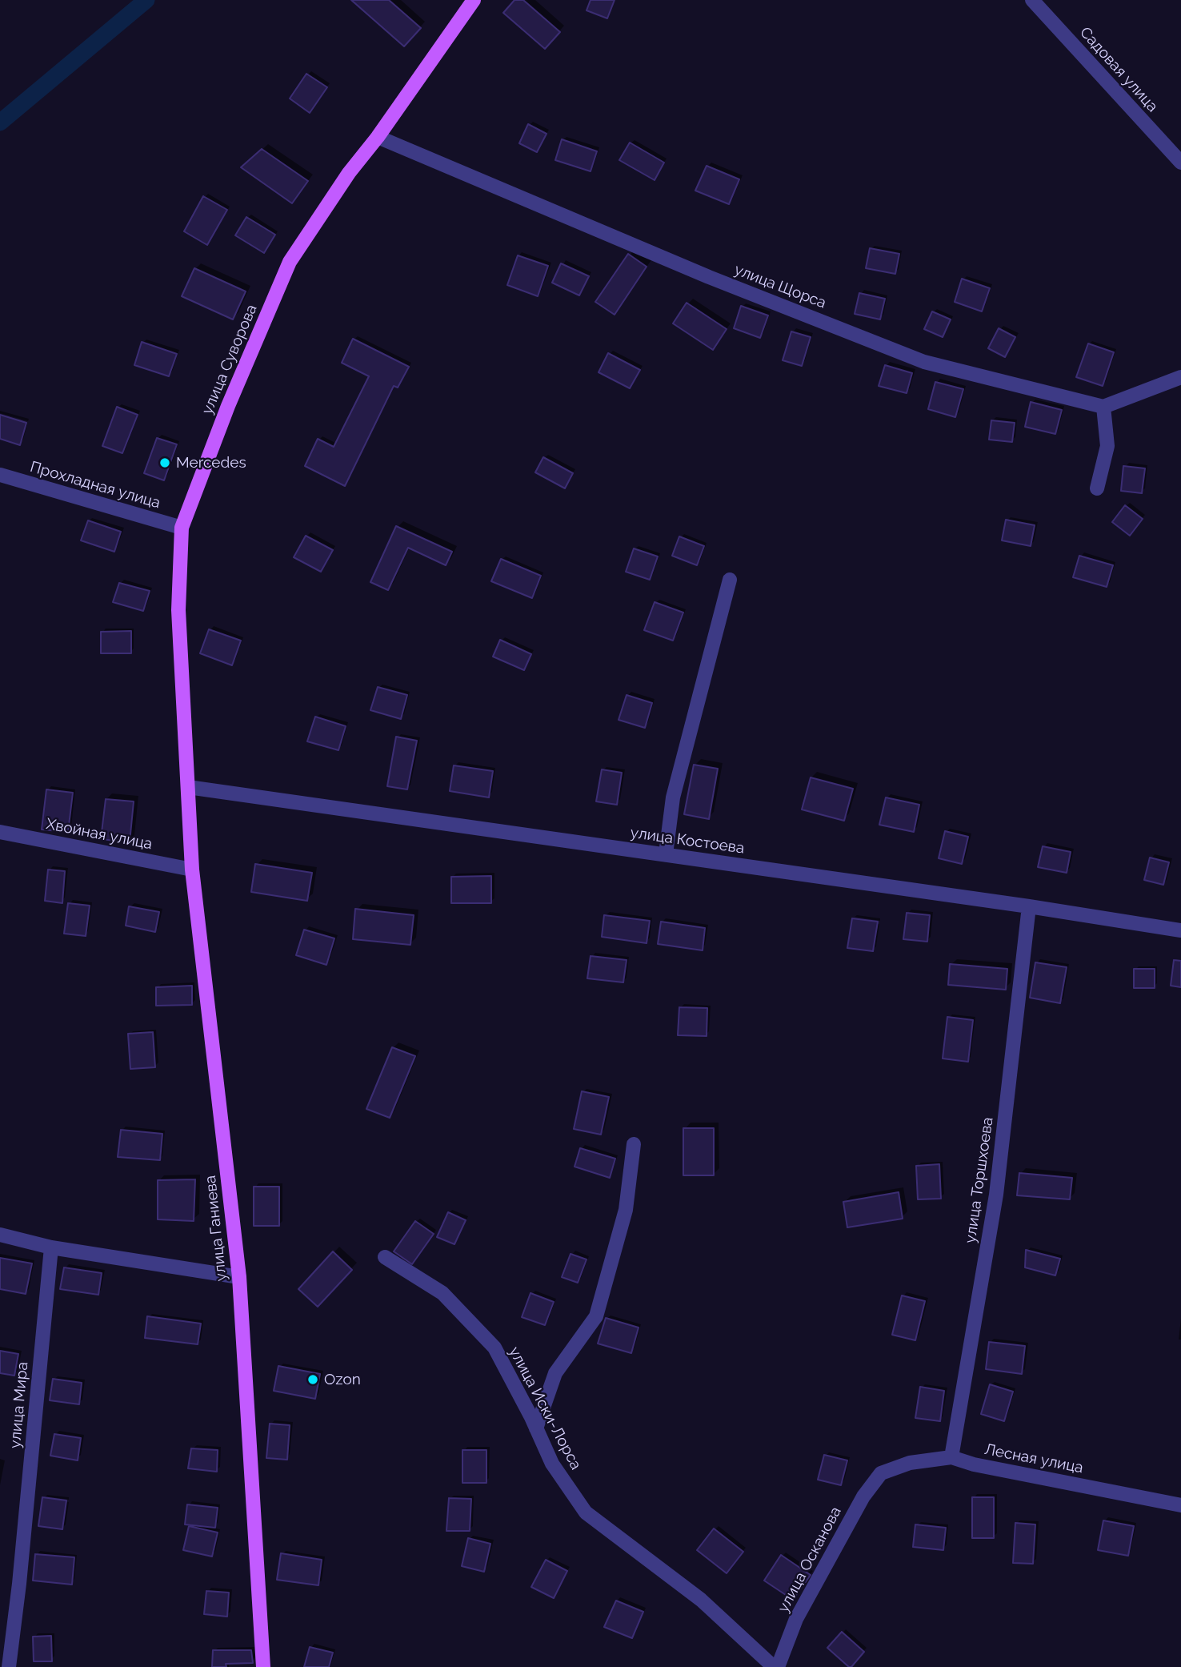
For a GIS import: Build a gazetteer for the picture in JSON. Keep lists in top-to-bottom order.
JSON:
{
  "streets": {
    "main road": ["улица Суворова", "улица Ганиева"],
    "street": [
      "Садовая улица",
      "улица Щорса",
      "Прохладная улица",
      "Хвойная улица",
      "улица Костоева",
      "улица Торшхоева",
      "улица Мира",
      "улица Иски-Лорса",
      "Лесная улица",
      "улица Осканова"
    ]
  },
  "crossings": [
    ["улица Щорса", "улица Суворова"],
    ["улица Суворова", "Прохладная улица"],
    ["улица Суворова", "улица Костоева"],
    ["улица Суворова", "улица Ганиева"],
    ["Хвойная улица", "улица Ганиева"],
    ["улица Костоева", "улица Торшхоева"],
    ["улица Костоева", "улица Ганиева"],
    ["улица Торшхоева", "Лесная улица"],
    ["улица Иски-Лорса", "улица Осканова"],
    ["Лесная улица", "улица Осканова"]
  ],
  "places": ["Mercedes", "Ozon"]
}
